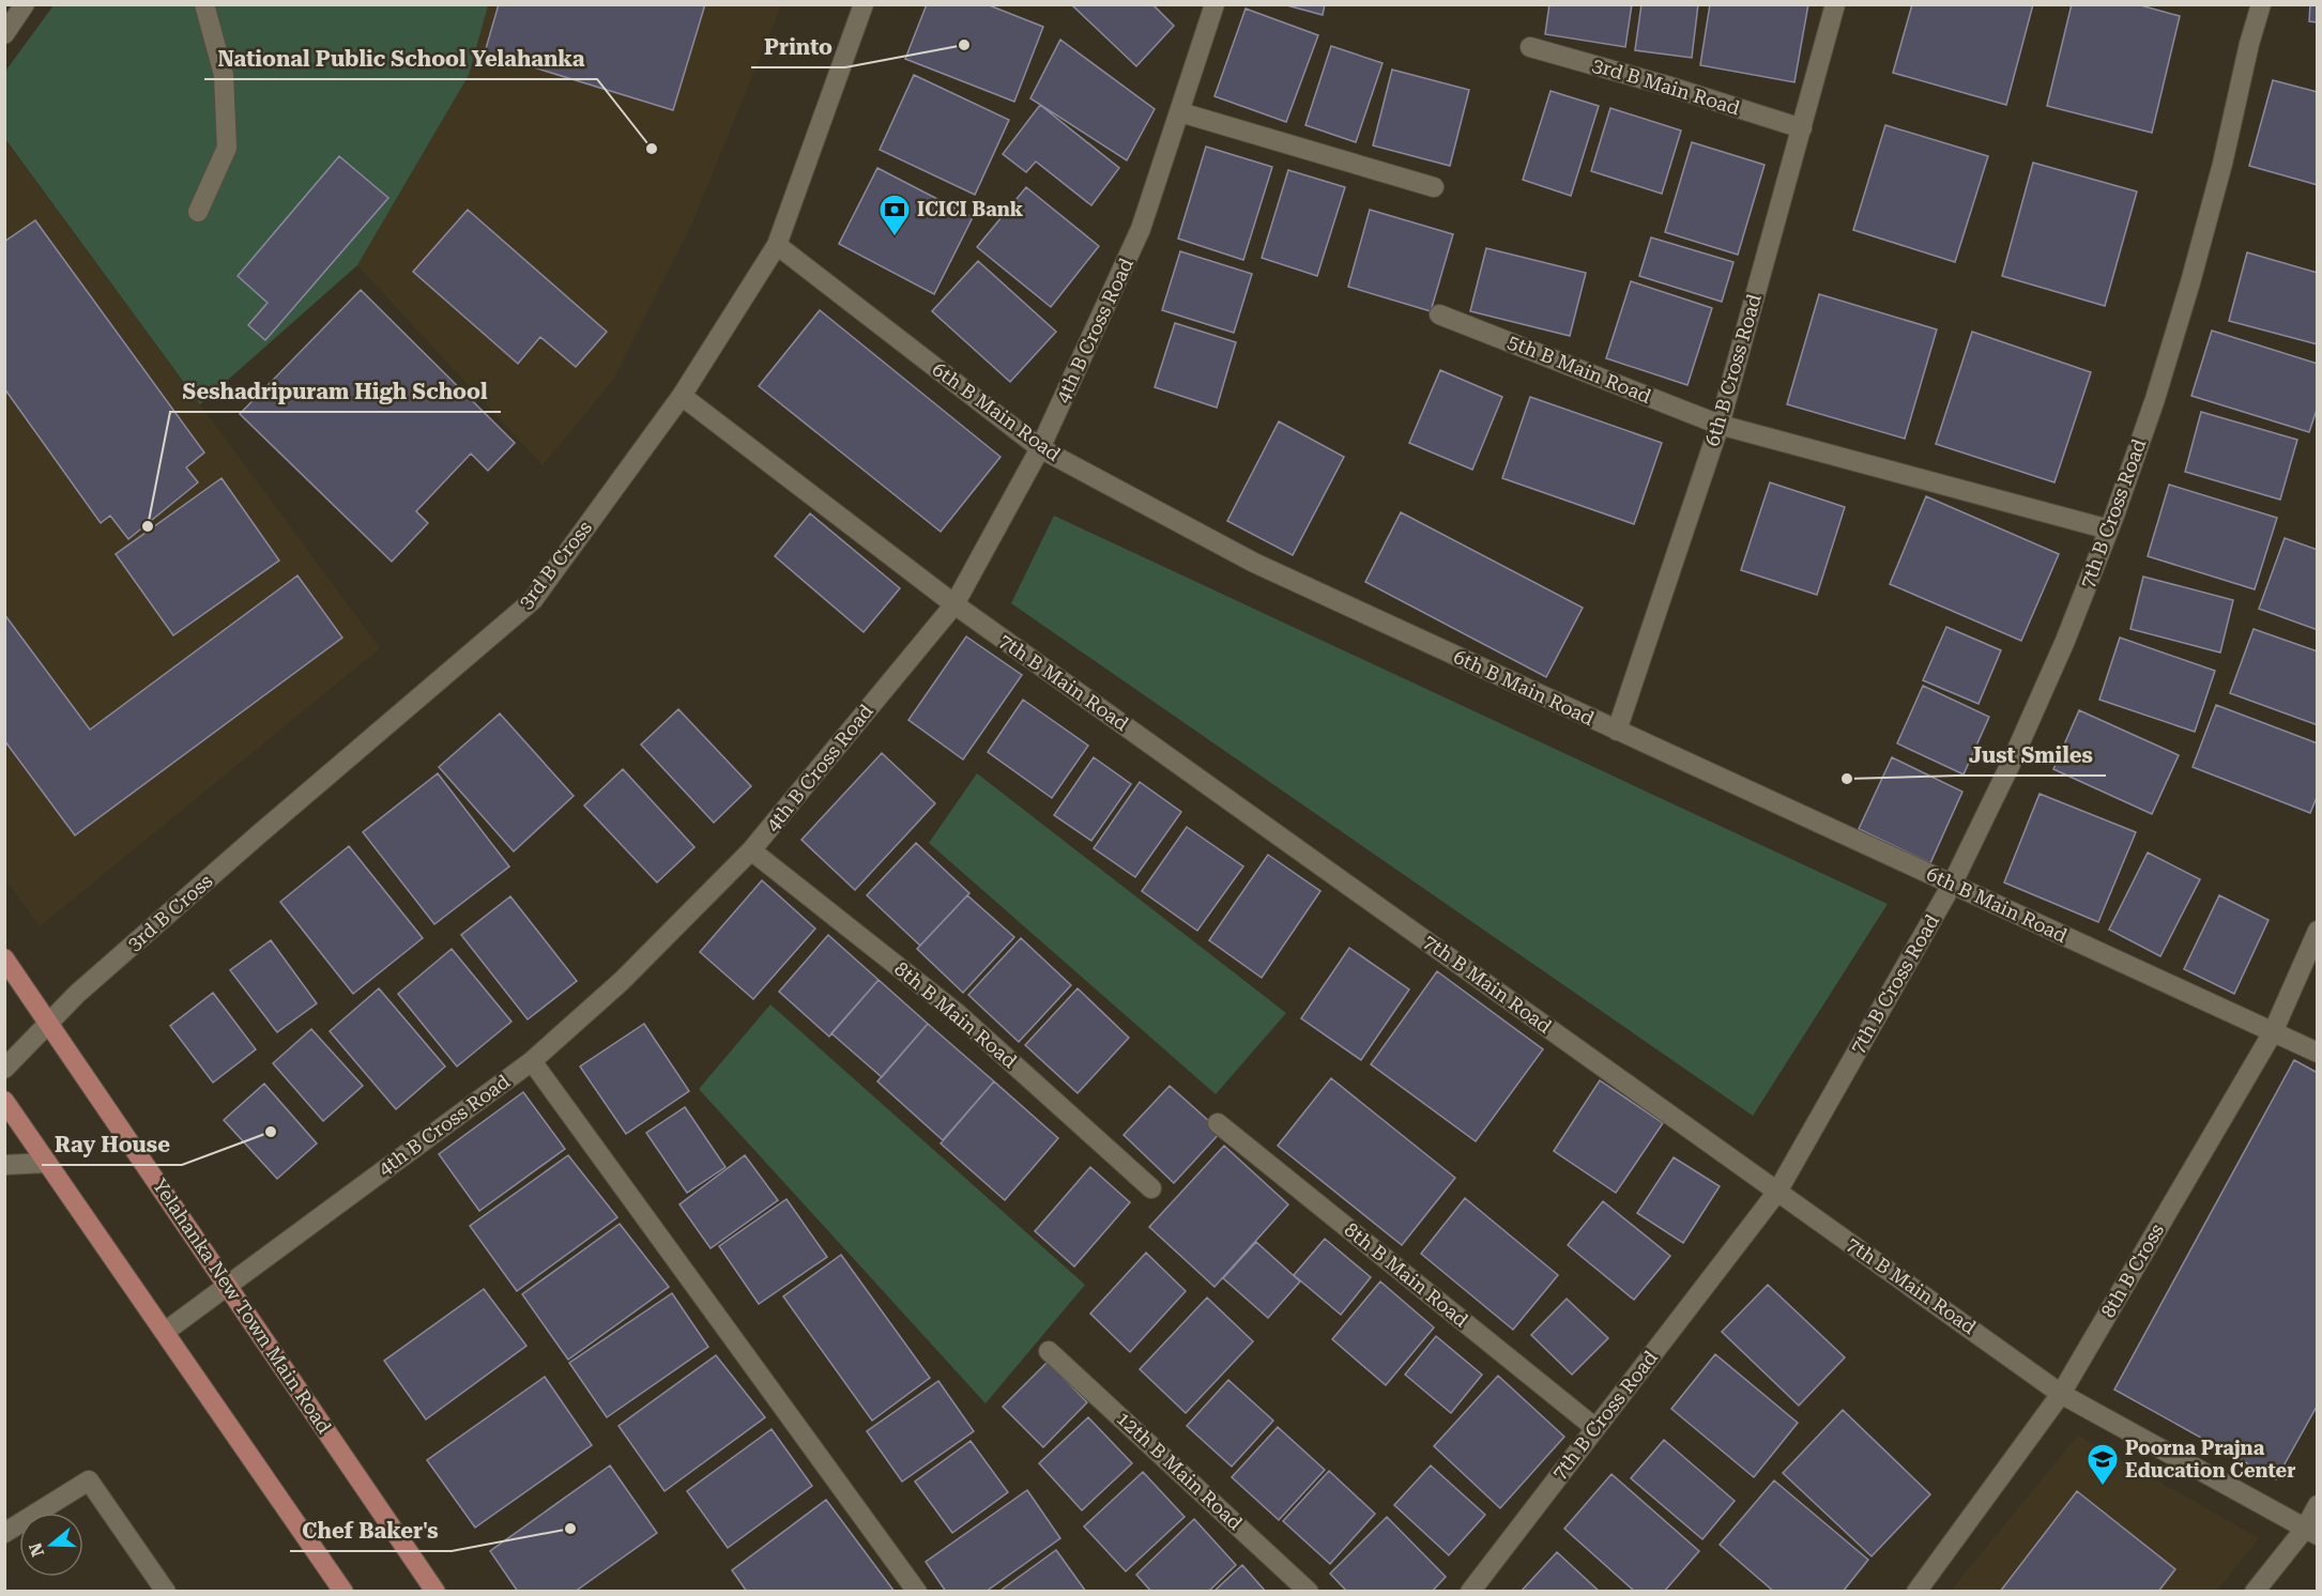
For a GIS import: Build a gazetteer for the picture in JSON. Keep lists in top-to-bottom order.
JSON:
{
  "streets": {
    "main road": ["Yelahanka New Town Main Road"],
    "street": [
      "3rd B Main Road",
      "4th B Cross Road",
      "5th B Main Road",
      "6th B Cross Road",
      "6th B Main Road",
      "7th B Cross Road",
      "3rd B Cross",
      "7th B Main Road",
      "8th B Main Road",
      "8th B Cross",
      "12th B Main Road"
    ]
  },
  "crossings": [
    ["3rd B Main Road", "6th B Cross Road"],
    ["4th B Cross Road", "6th B Main Road"],
    ["4th B Cross Road", "7th B Main Road"],
    ["4th B Cross Road", "8th B Main Road"],
    ["4th B Cross Road", "Yelahanka New Town Main Road"],
    ["5th B Main Road", "6th B Cross Road"],
    ["5th B Main Road", "7th B Cross Road"],
    ["6th B Cross Road", "6th B Main Road"],
    ["6th B Main Road", "7th B Cross Road"],
    ["6th B Main Road", "3rd B Cross"],
    ["6th B Main Road", "8th B Cross"],
    ["7th B Cross Road", "7th B Main Road"],
    ["7th B Cross Road", "8th B Main Road"],
    ["3rd B Cross", "7th B Main Road"],
    ["3rd B Cross", "Yelahanka New Town Main Road"],
    ["7th B Main Road", "8th B Cross"]
  ],
  "places": {
    "other": [
      "Printo",
      "National Public School Yelahanka",
      "Seshadripuram High School",
      "Just Smiles",
      "Ray House",
      "Chef Baker's"
    ],
    "bank": ["ICICI Bank"],
    "school or university": ["Poorna Prajna Education Center"]
  },
  "north": "left"
}
